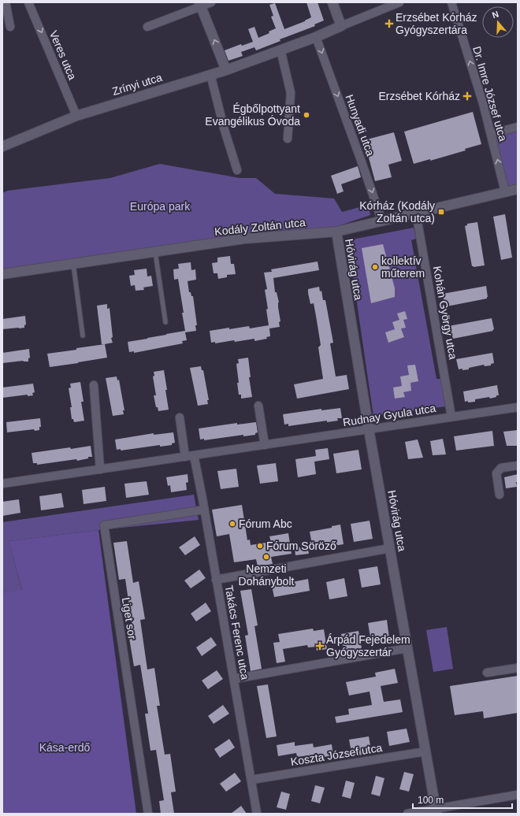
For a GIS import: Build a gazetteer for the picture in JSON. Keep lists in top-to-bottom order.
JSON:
{
  "streets": {
    "street": [
      "Veres utca",
      "Zrínyi utca",
      "Dr. Imre József utca",
      "Hunyadi utca",
      "Kodály Zoltán utca",
      "Hóvirág utca",
      "Kohán György utca",
      "Rudnay Gyula utca",
      "Liget sor",
      "Takács Ferenc utca",
      "Koszta József utca"
    ]
  },
  "crossings": [
    ["Veres utca", "Zrínyi utca"],
    ["Zrínyi utca", "Hunyadi utca"],
    ["Dr. Imre József utca", "Kodály Zoltán utca"],
    ["Hunyadi utca", "Kodály Zoltán utca"],
    ["Kodály Zoltán utca", "Hóvirág utca"],
    ["Kodály Zoltán utca", "Kohán György utca"],
    ["Hóvirág utca", "Rudnay Gyula utca"],
    ["Hóvirág utca", "Koszta József utca"],
    ["Kohán György utca", "Rudnay Gyula utca"],
    ["Rudnay Gyula utca", "Takács Ferenc utca"],
    ["Liget sor", "Takács Ferenc utca"],
    ["Takács Ferenc utca", "Koszta József utca"]
  ],
  "one_way": ["Veres utca", "Dr. Imre József utca"],
  "parks": ["Európa park", "Kása-erdő"],
  "places": {
    "health": ["Erzsébet Kórház Gyógyszertára", "Erzsébet Kórház", "Árpád Fejedelem Gyógyszertár"],
    "other": [
      "Égbőlpottyant Evangélikus Óvoda",
      "kollektív műterem",
      "Fórum Abc",
      "Fórum Söröző",
      "Nemzeti Dohánybolt"
    ],
    "transit": ["Kórház (Kodály Zoltán utca)"]
  },
  "scale_bar": "100 m",
  "north": "top"
}
